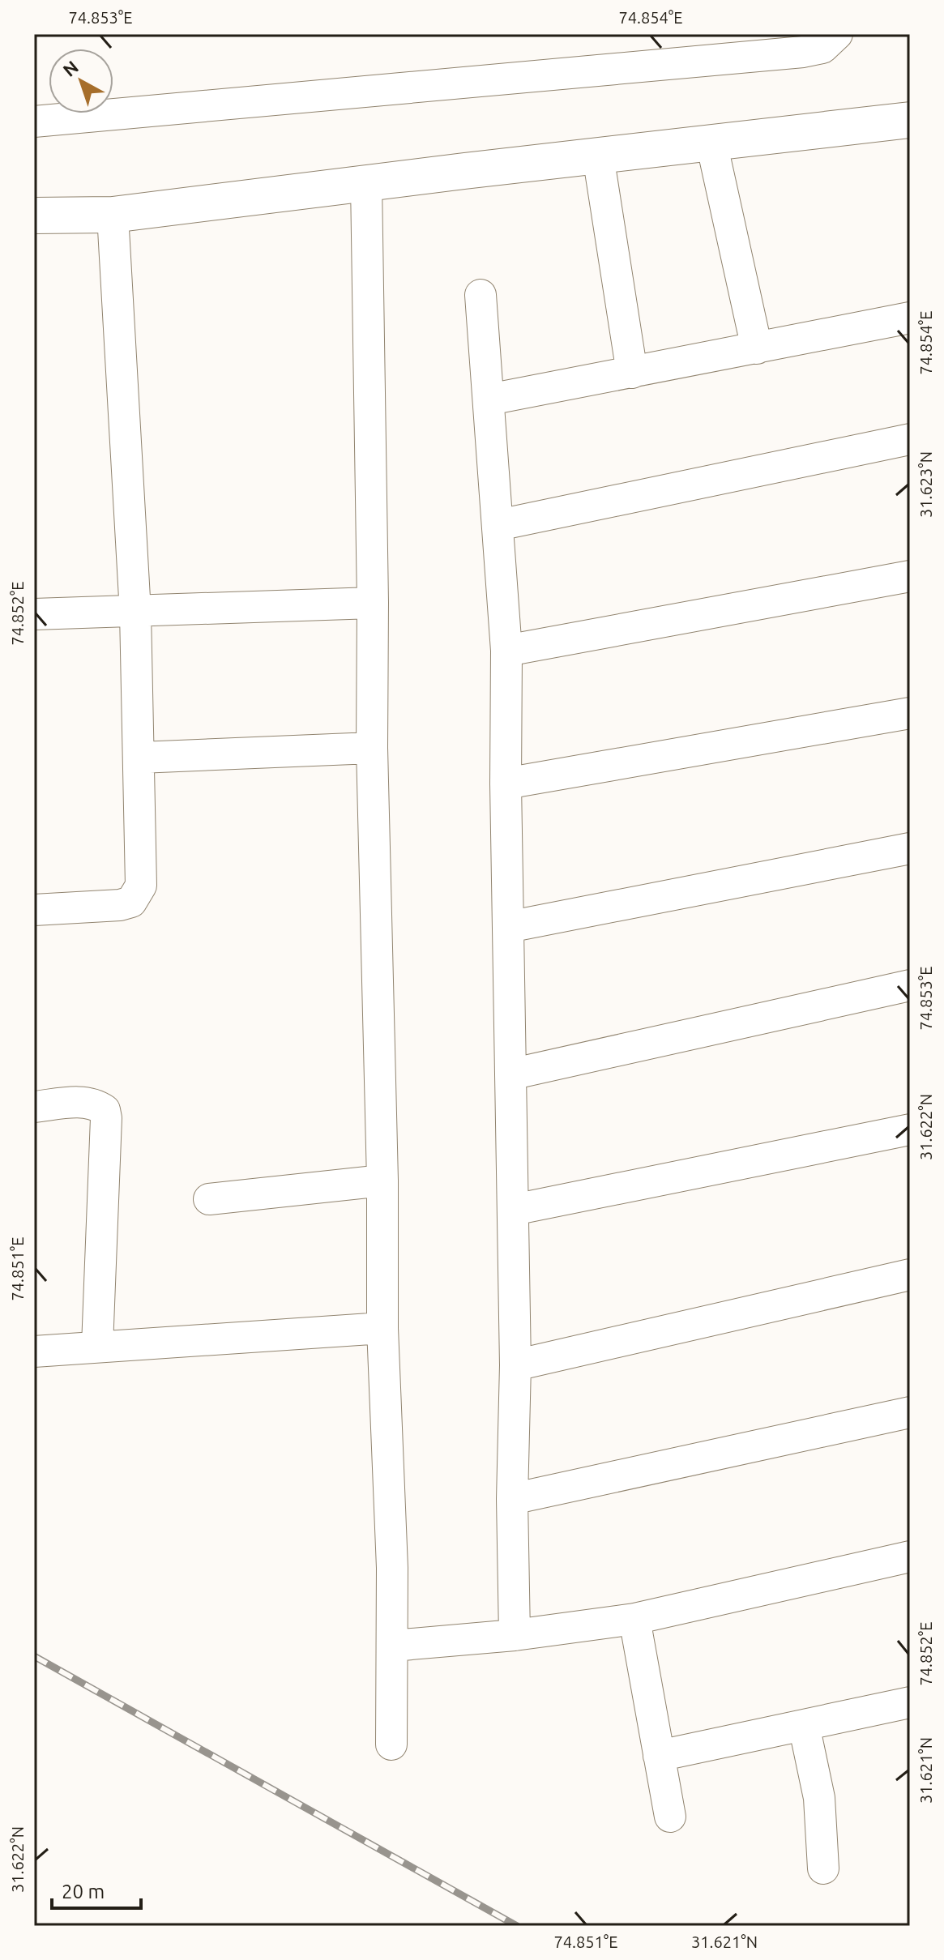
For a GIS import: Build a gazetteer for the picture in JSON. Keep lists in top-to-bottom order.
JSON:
{
  "scale_bar": "20 m",
  "north": "top left",
  "coordinates": [
    "74.853°E",
    "74.854°E",
    "31.623°N",
    "74.852°E",
    "31.622°N",
    "74.851°E",
    "31.621°N"
  ]
}
